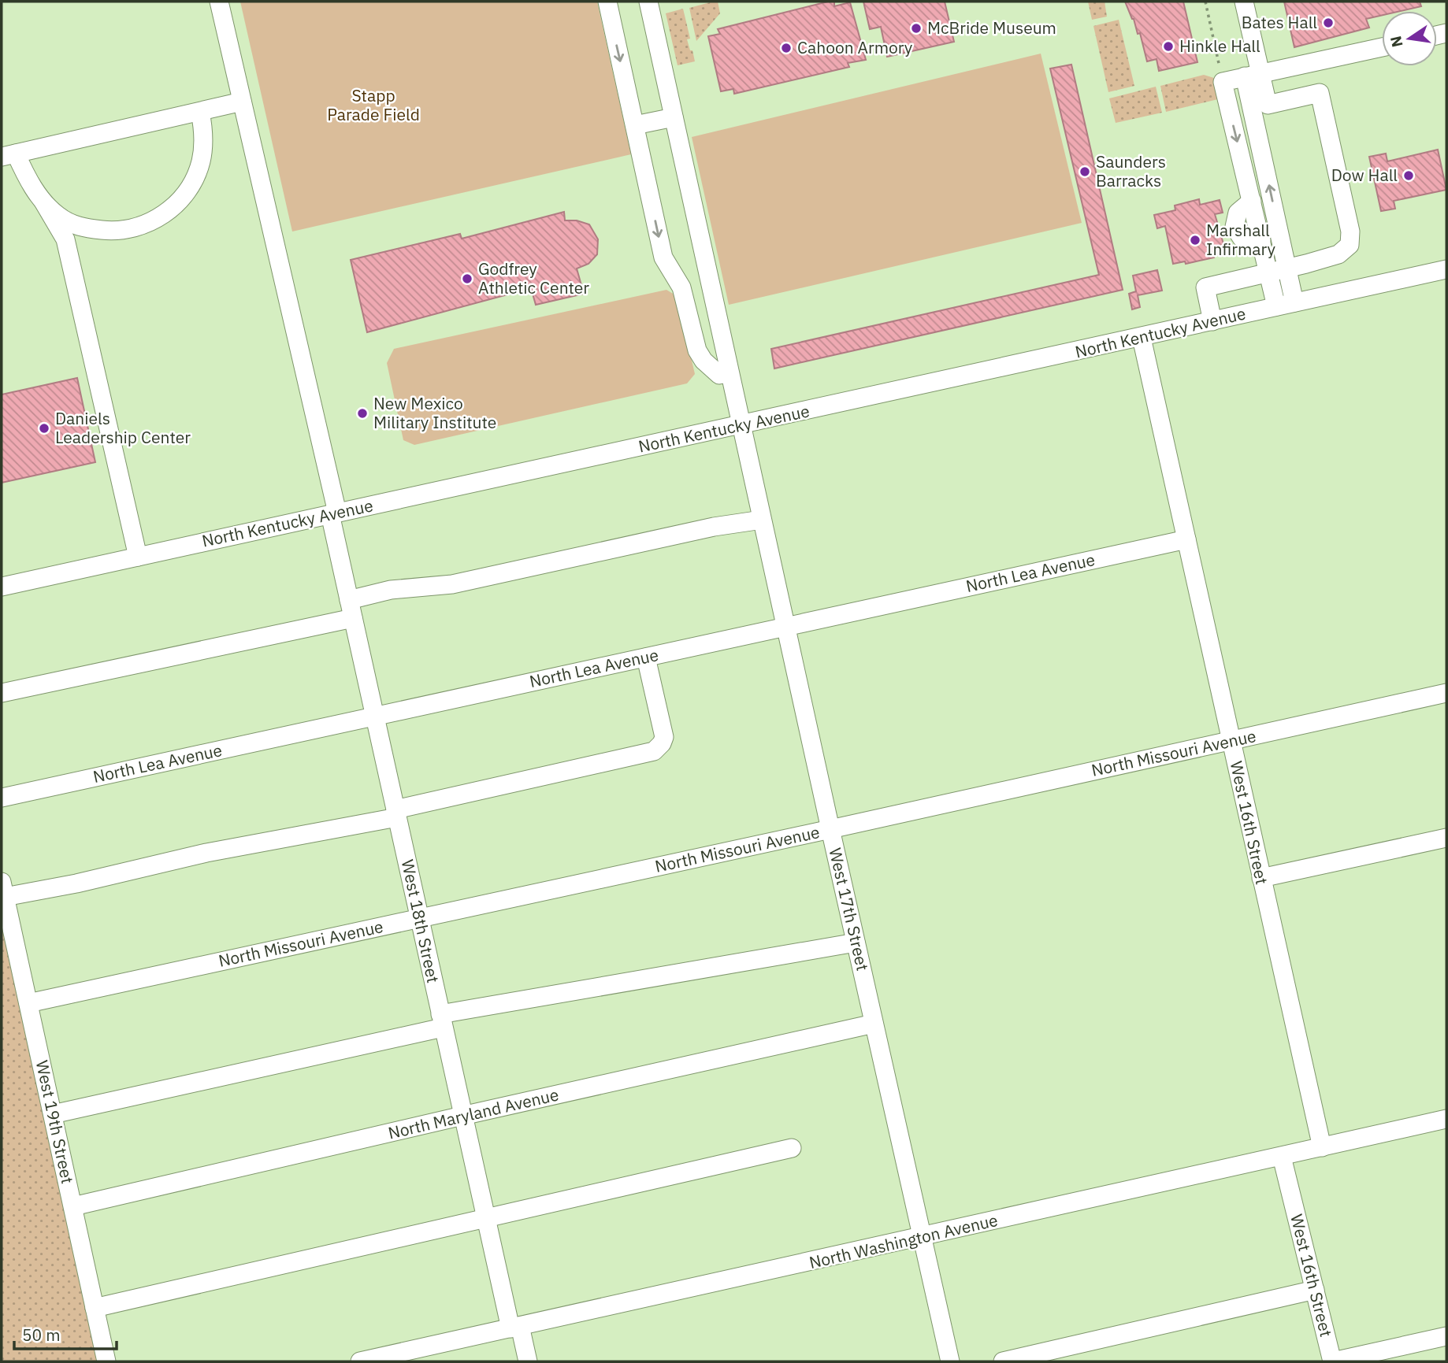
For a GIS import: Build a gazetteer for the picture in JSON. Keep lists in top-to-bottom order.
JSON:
{
  "streets": {
    "street": [
      "North Kentucky Avenue",
      "North Lea Avenue",
      "North Missouri Avenue",
      "West 16th Street",
      "West 17th Street",
      "West 18th Street",
      "North Maryland Avenue",
      "West 19th Street",
      "North Washington Avenue"
    ]
  },
  "crossings": [
    ["North Kentucky Avenue", "West 16th Street"],
    ["North Kentucky Avenue", "West 17th Street"],
    ["North Kentucky Avenue", "West 18th Street"],
    ["North Lea Avenue", "West 16th Street"],
    ["North Lea Avenue", "West 17th Street"],
    ["North Lea Avenue", "West 18th Street"],
    ["North Missouri Avenue", "West 16th Street"],
    ["North Missouri Avenue", "West 17th Street"],
    ["North Missouri Avenue", "West 18th Street"],
    ["North Missouri Avenue", "West 19th Street"],
    ["West 16th Street", "North Washington Avenue"],
    ["West 17th Street", "North Maryland Avenue"],
    ["West 17th Street", "North Washington Avenue"],
    ["West 18th Street", "North Maryland Avenue"],
    ["West 18th Street", "North Washington Avenue"],
    ["North Maryland Avenue", "West 19th Street"]
  ],
  "parks": ["Stapp Parade Field"],
  "places": [
    "Bates Hall",
    "McBride Museum",
    "Hinkle Hall",
    "Cahoon Armory",
    "Saunders Barracks",
    "Dow Hall",
    "Marshall Infirmary",
    "Godfrey Athletic Center",
    "New Mexico Military Institute",
    "Daniels Leadership Center"
  ],
  "scale_bar": "50 m",
  "north": "left"
}
